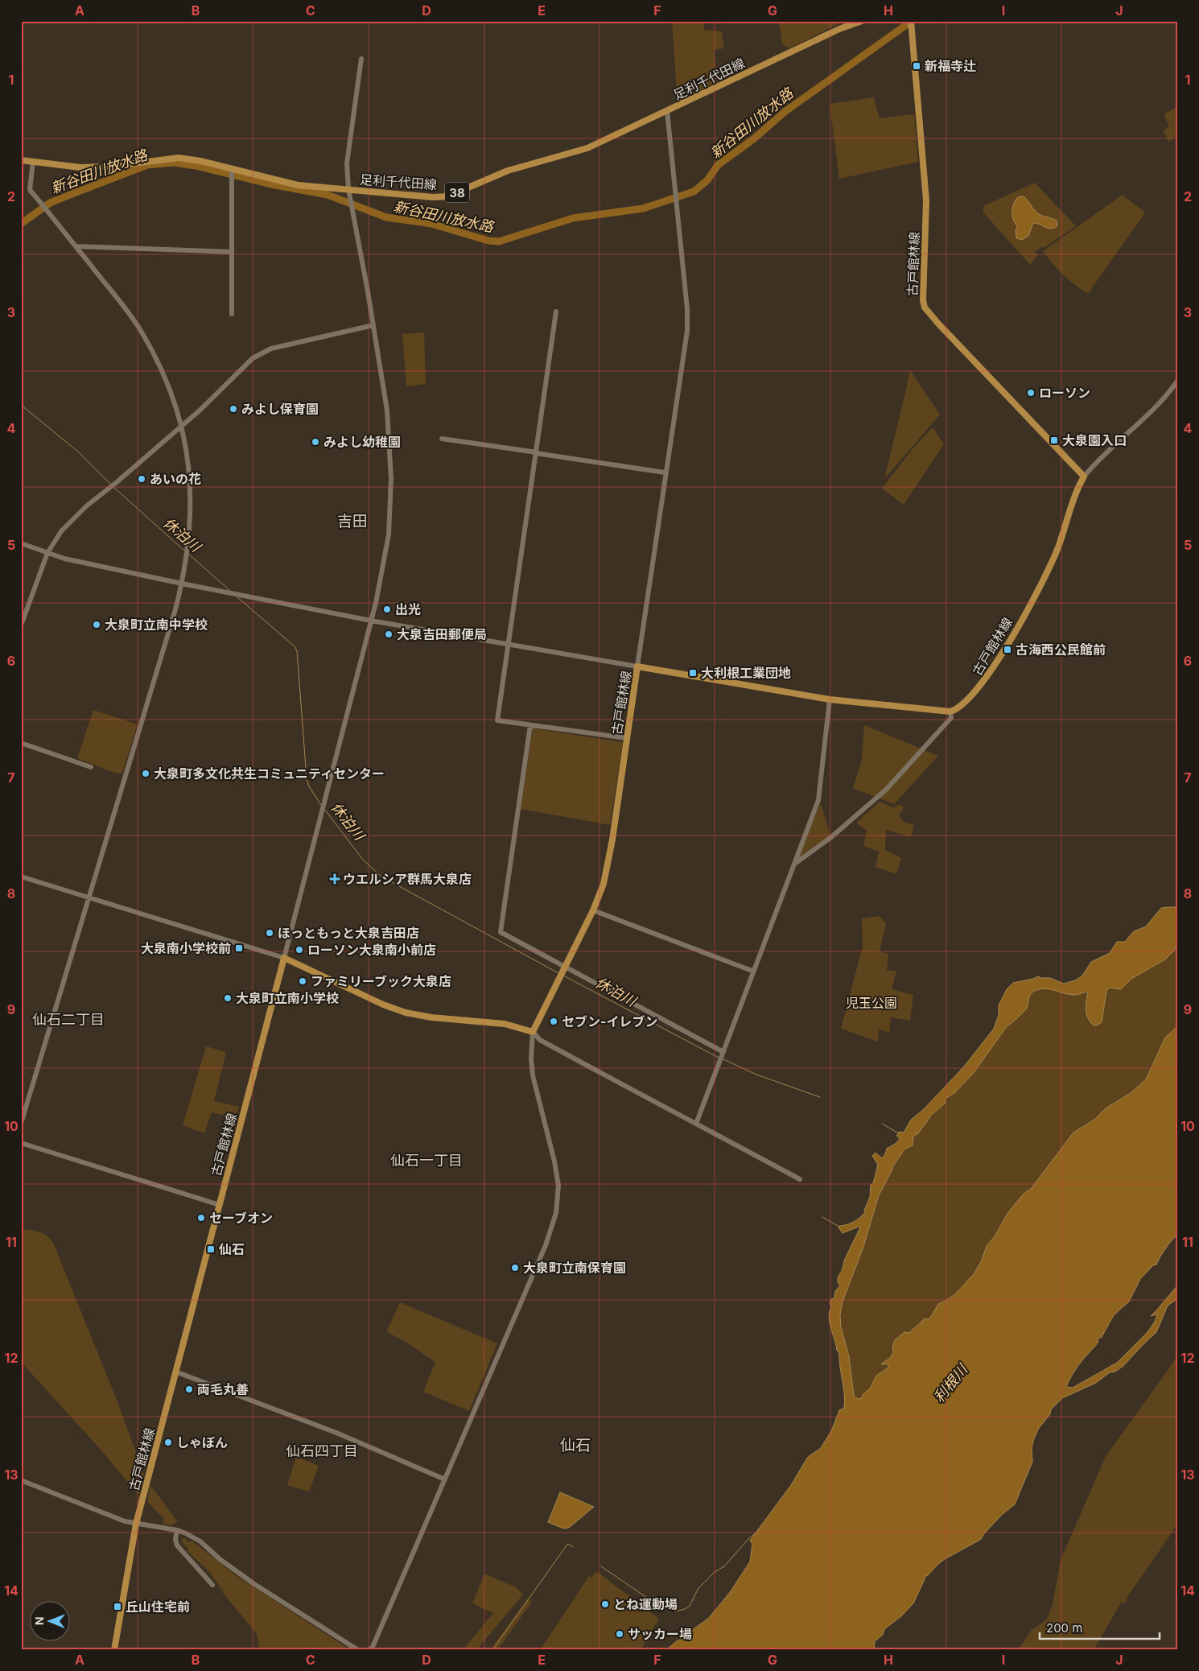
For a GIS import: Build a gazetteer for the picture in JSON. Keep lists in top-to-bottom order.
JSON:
{
  "streets": {
    "main road": ["足利千代田線", "38", "古戸館林線"]
  },
  "districts": [
    "吉田",
    "仙石二丁目",
    "仙石一丁目",
    "仙石",
    "仙石四丁目"
  ],
  "water": ["新谷田川放水路", "休泊川", "利根川"],
  "parks": ["児玉公園"],
  "places": {
    "transit": [
      "新福寺辻",
      "大泉園入口",
      "古海西公民館前",
      "大利根工業団地",
      "大泉南小学校前",
      "仙石",
      "丘山住宅前"
    ],
    "other": [
      "ローソン",
      "みよし保育園",
      "みよし幼稚園",
      "あいの花",
      "出光",
      "大泉町立南中学校",
      "大泉吉田郵便局",
      "大泉町多文化共生コミュニティセンター",
      "ほっともっと大泉吉田店",
      "ローソン大泉南小前店",
      "ファミリーブック大泉店",
      "大泉町立南小学校",
      "セブン-イレブン",
      "セーブオン",
      "大泉町立南保育園",
      "両毛丸善",
      "しゃぼん",
      "とね運動場",
      "サッカー場"
    ],
    "health": ["ウエルシア群馬大泉店"]
  },
  "scale_bar": "200 m",
  "north": "left",
  "grid": {
    "columns": [
      "A",
      "B",
      "C",
      "D",
      "E",
      "F",
      "G",
      "H",
      "I",
      "J"
    ],
    "rows": [
      "1",
      "2",
      "3",
      "4",
      "5",
      "6",
      "7",
      "8",
      "9",
      "10",
      "11",
      "12",
      "13",
      "14"
    ]
  }
}
